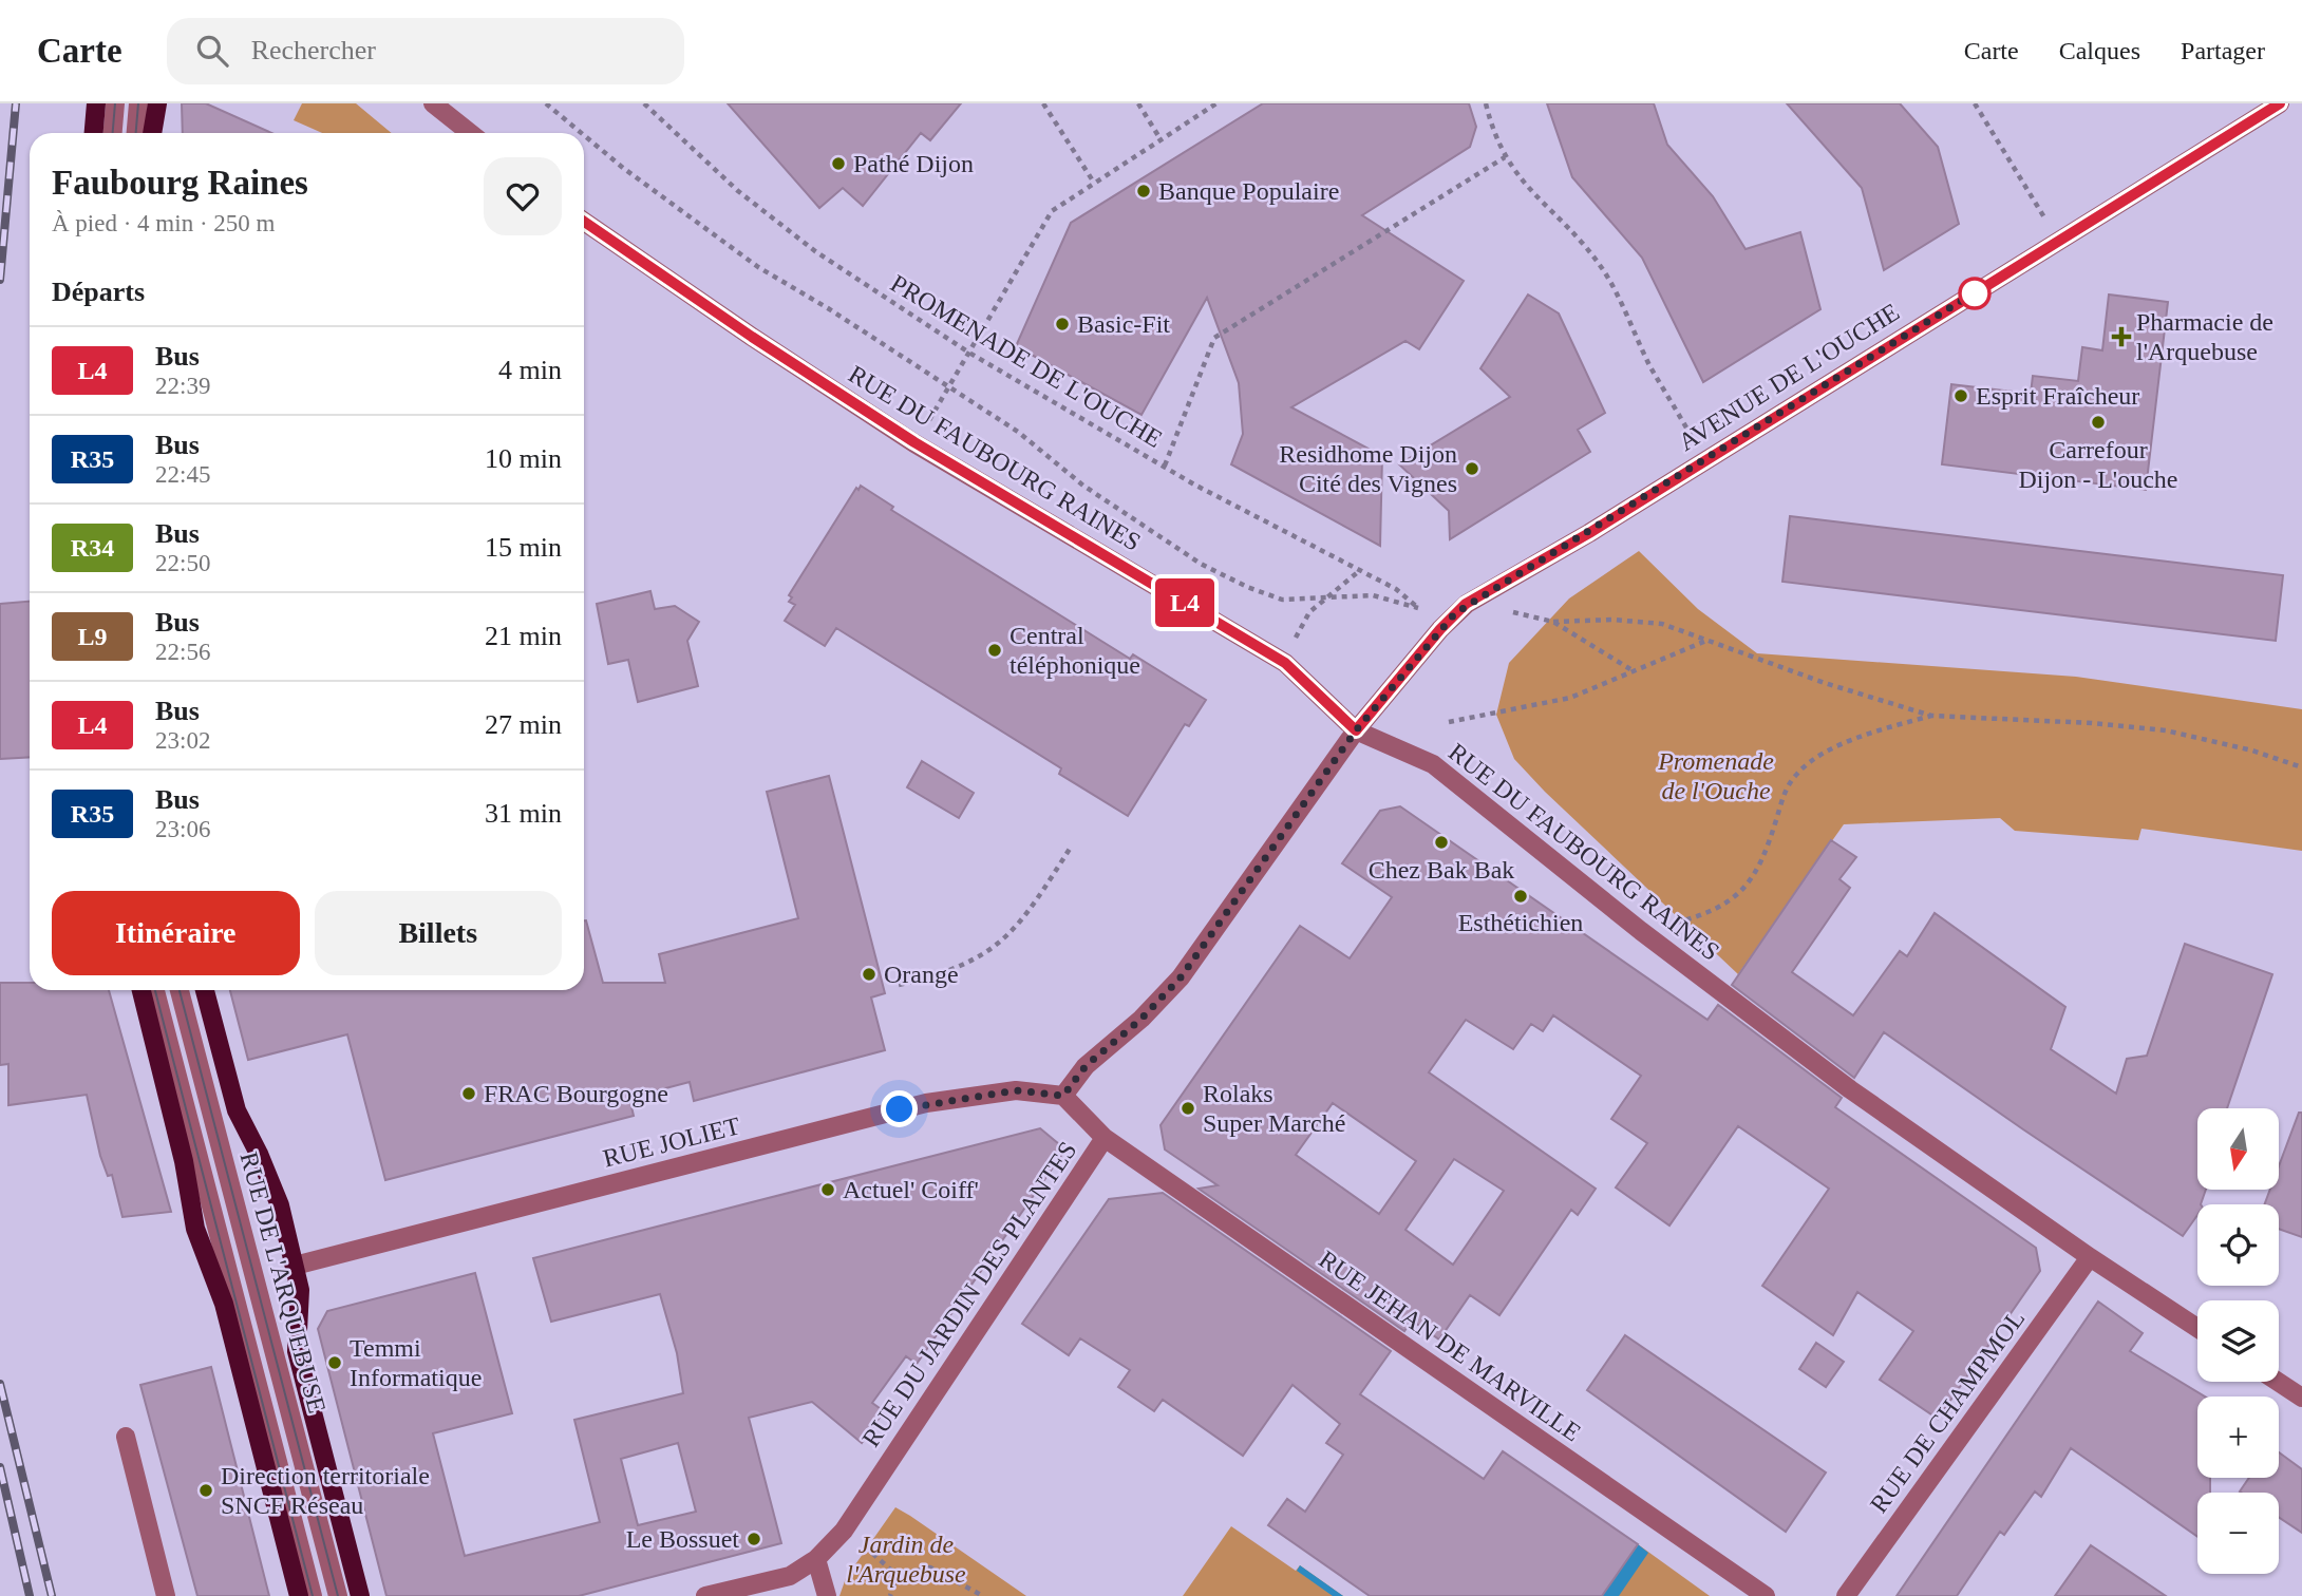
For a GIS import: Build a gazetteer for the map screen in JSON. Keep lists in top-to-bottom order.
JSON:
{
  "streets": {
    "main road": ["RUE DE L'ARQUEBUSE"],
    "street": [
      "AVENUE DE L'OUCHE",
      "RUE DU FAUBOURG RAINES",
      "RUE JOLIET",
      "RUE DU JARDIN DES PLANTES",
      "RUE JEHAN DE MARVILLE",
      "RUE DE CHAMPMOL"
    ],
    "path": ["PROMENADE DE L'OUCHE"]
  },
  "crossings": [
    ["AVENUE DE L'OUCHE", "RUE DU FAUBOURG RAINES"],
    ["RUE DU FAUBOURG RAINES", "RUE DE CHAMPMOL"],
    ["RUE JOLIET", "RUE DE L'ARQUEBUSE"],
    ["RUE JOLIET", "RUE DU JARDIN DES PLANTES"],
    ["RUE DU JARDIN DES PLANTES", "RUE JEHAN DE MARVILLE"]
  ],
  "parks": ["Promenade de l'Ouche", "Jardin de l'Arquebuse"],
  "places": {
    "other": [
      "Pathé Dijon",
      "Banque Populaire",
      "Basic-Fit",
      "Esprit Fraîcheur",
      "Carrefour Dijon - L'ouche",
      "Residhome Dijon Cité des Vignes",
      "Central téléphonique",
      "Chez Bak Bak",
      "Esthétichien",
      "Orange",
      "FRAC Bourgogne",
      "Rolaks Super Marché",
      "Actuel' Coiff'",
      "Temmi Informatique",
      "Direction territoriale SNCF Réseau",
      "Le Bossuet"
    ],
    "health": ["Pharmacie de l'Arquebuse"]
  },
  "lines": ["bus line L4"],
  "north": "bottom",
  "page": {
    "header": "Carte",
    "search": "Rechercher",
    "nav": ["Carte", "Calques", "Partager"],
    "on_map": "L4",
    "heading": [
      ["Faubourg Raines", "À pied · 4 min · 250 m"],
      "Départs"
    ],
    "list": [
      {
        "mark": "L4",
        "name": "Bus",
        "note": "22:39",
        "value": "4 min"
      },
      {
        "mark": "R35",
        "name": "Bus",
        "note": "22:45",
        "value": "10 min"
      },
      {
        "mark": "R34",
        "name": "Bus",
        "note": "22:50",
        "value": "15 min"
      },
      {
        "mark": "L9",
        "name": "Bus",
        "note": "22:56",
        "value": "21 min"
      },
      {
        "mark": "L4",
        "name": "Bus",
        "note": "23:02",
        "value": "27 min"
      },
      {
        "mark": "R35",
        "name": "Bus",
        "note": "23:06",
        "value": "31 min"
      }
    ],
    "buttons": ["Itinéraire", "Billets"],
    "map_buttons": ["+", "−"]
  }
}
